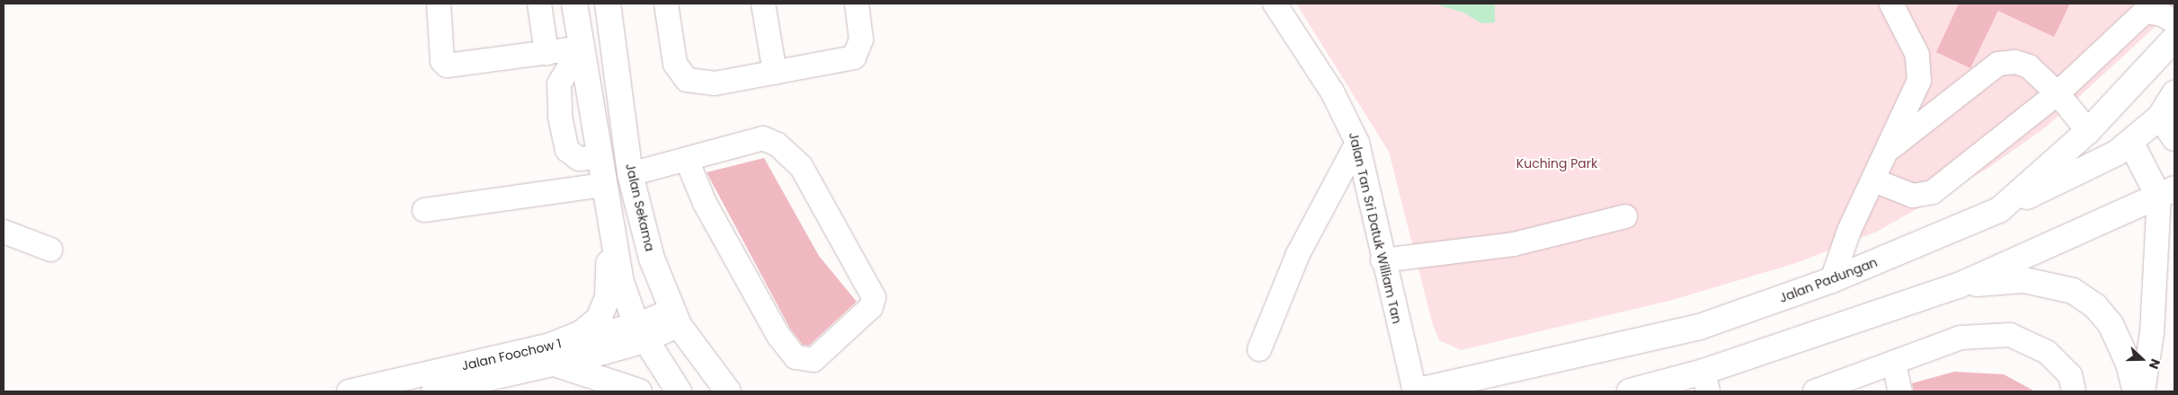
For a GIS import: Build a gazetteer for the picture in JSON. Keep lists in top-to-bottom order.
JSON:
{
  "streets": {
    "main road": ["Jalan Sekama", "Jalan Padungan"],
    "street": ["Jalan Tan Sri Datuk William Tan", "Jalan Foochow 1"]
  },
  "crossings": [
    ["Jalan Sekama", "Jalan Foochow 1"],
    ["Jalan Tan Sri Datuk William Tan", "Jalan Padungan"]
  ],
  "parks": ["Kuching Park"],
  "north": "right"
}
